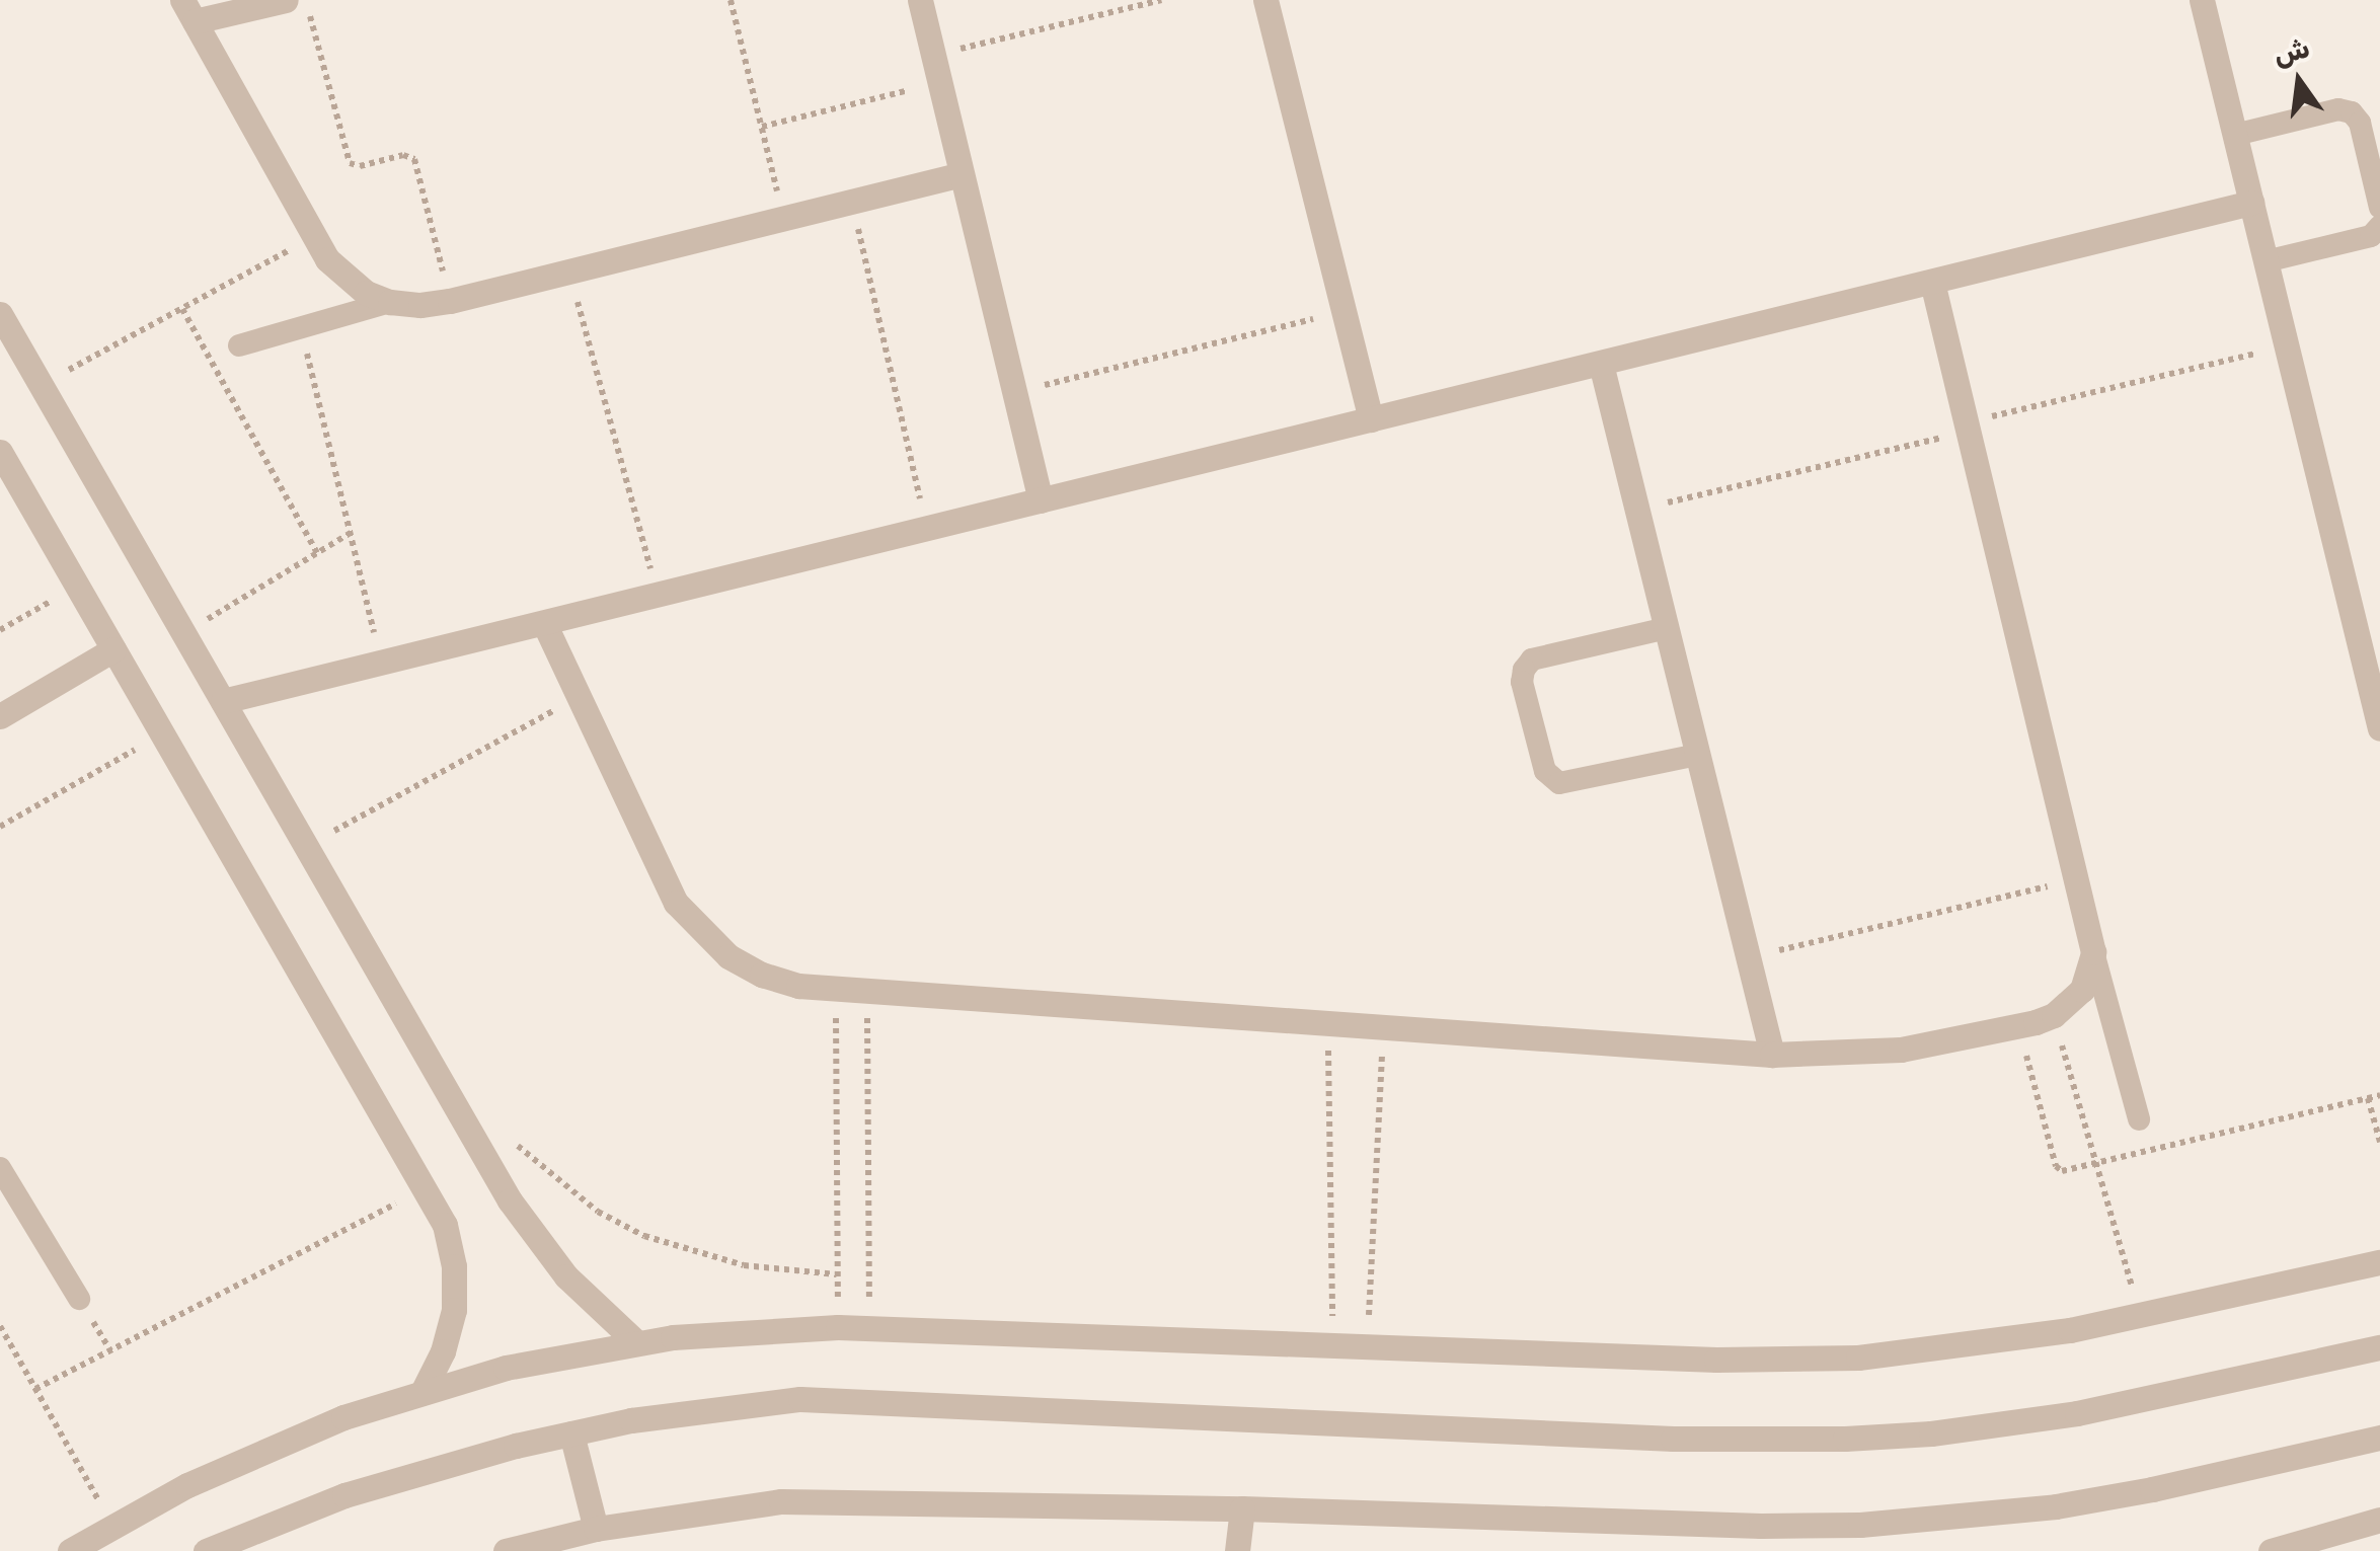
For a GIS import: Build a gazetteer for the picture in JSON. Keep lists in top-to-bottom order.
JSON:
{
  "north": "top"
}
